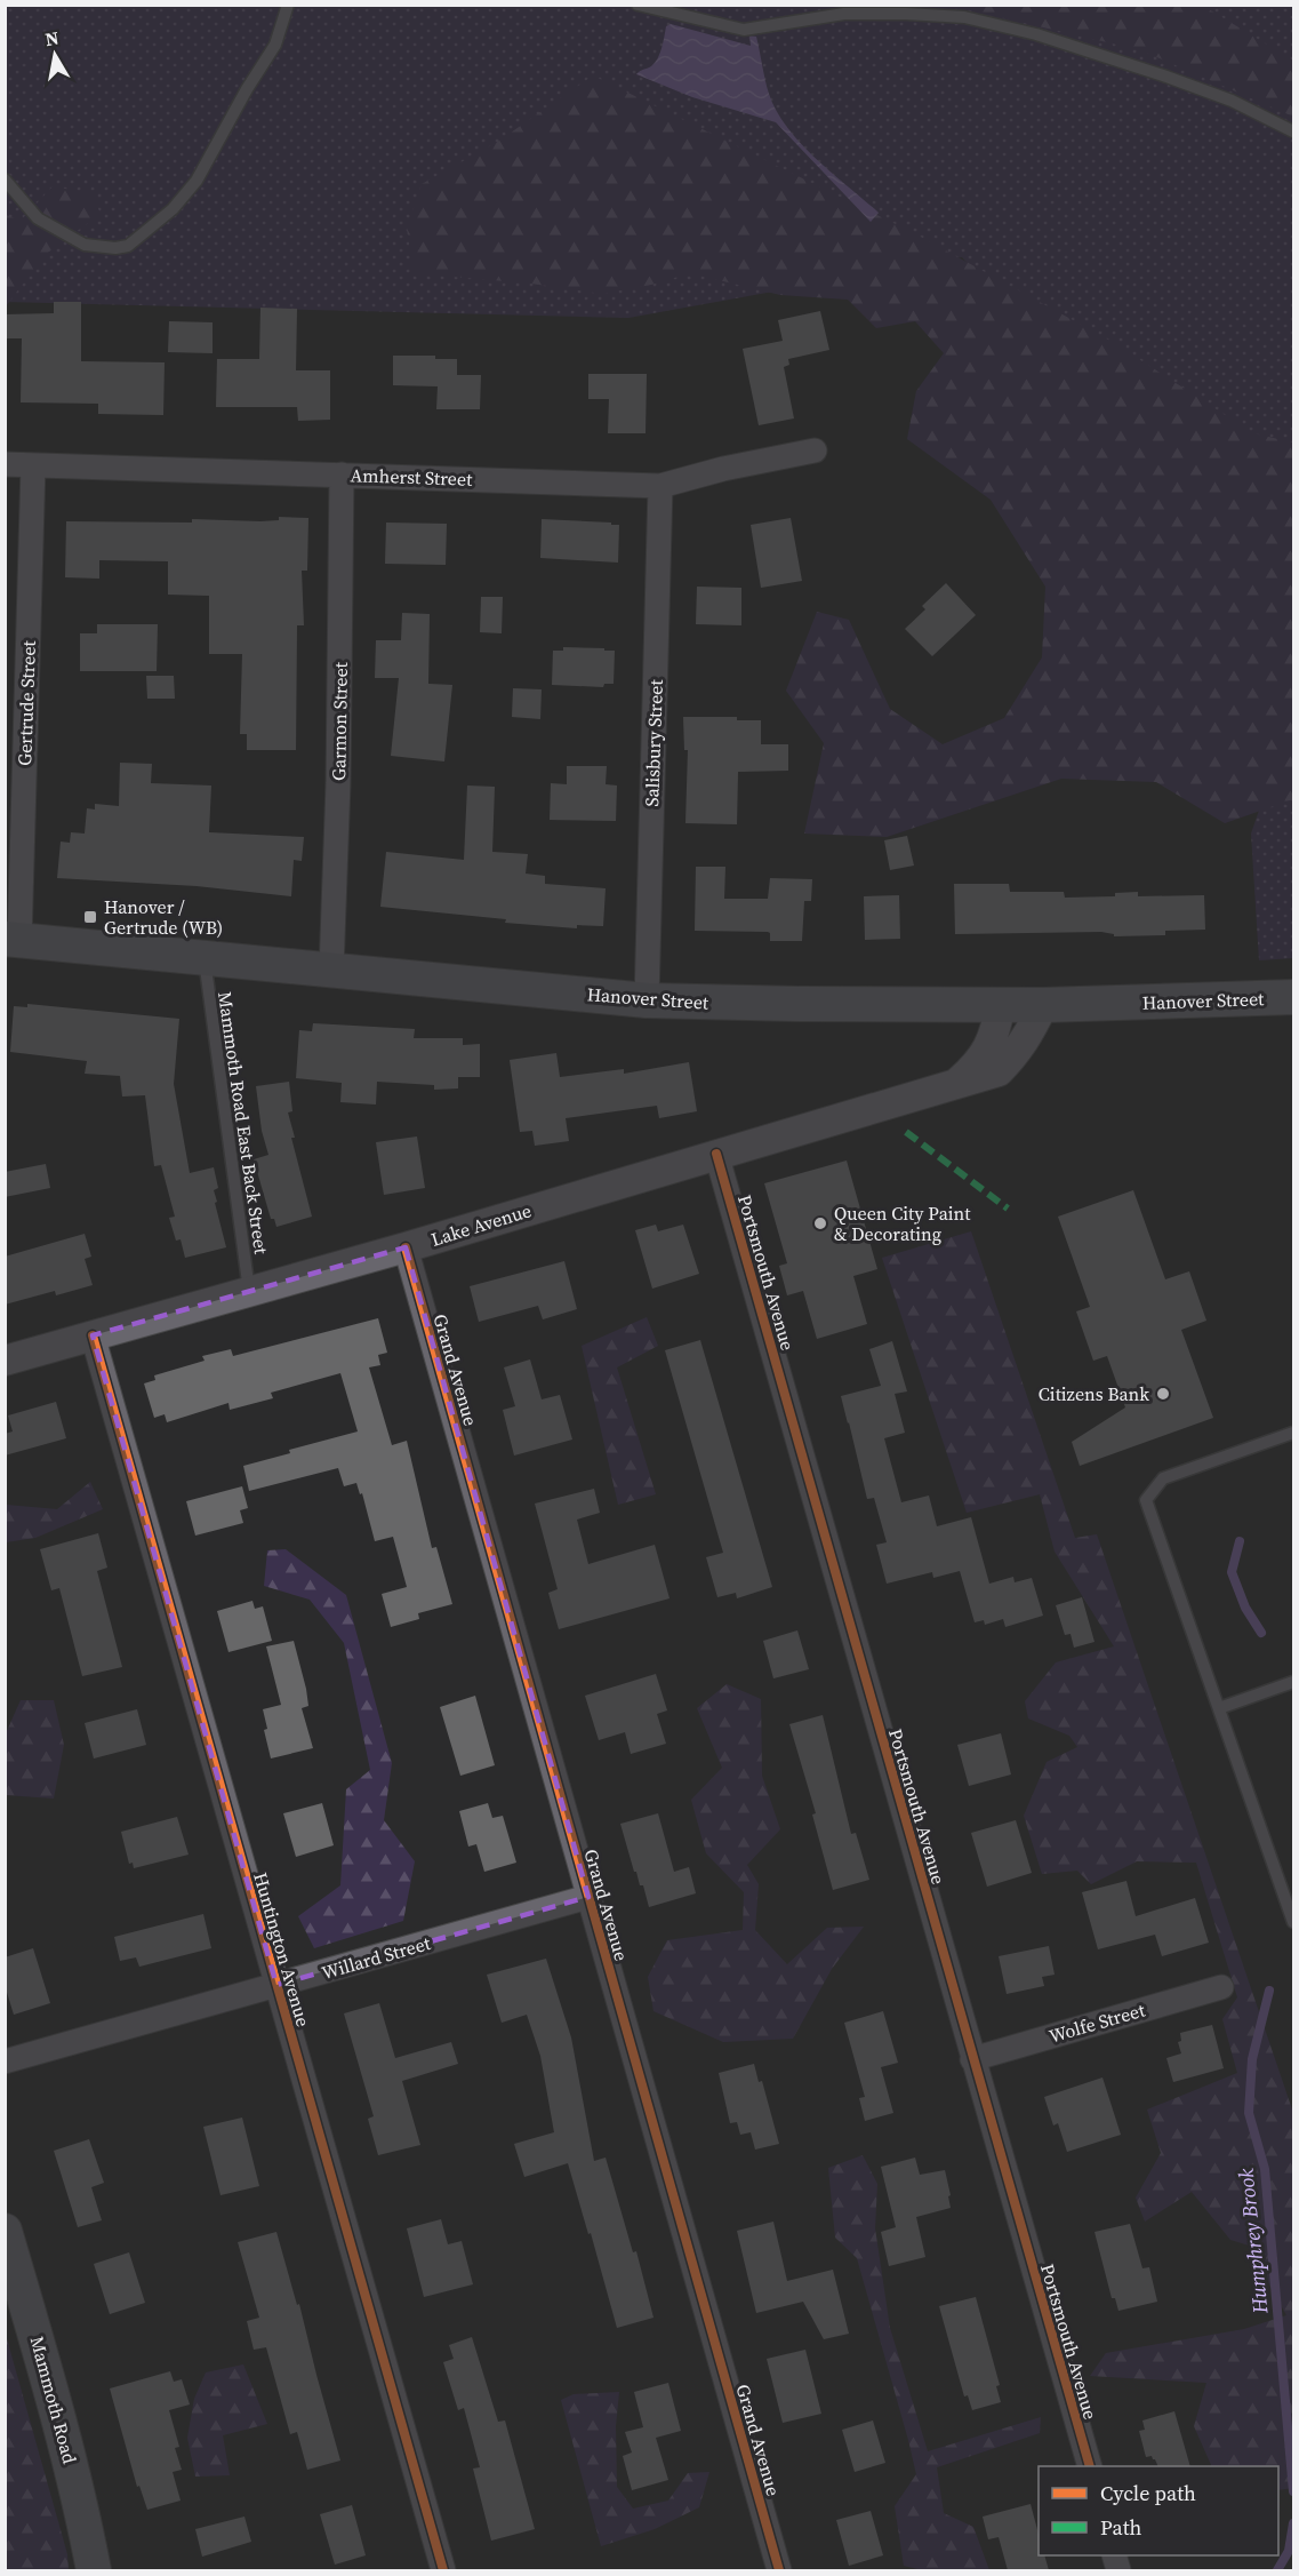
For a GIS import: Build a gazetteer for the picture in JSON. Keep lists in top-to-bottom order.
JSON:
{
  "streets": {
    "main road": ["Hanover Street", "Mammoth Road"],
    "street": [
      "Amherst Street",
      "Gertrude Street",
      "Garmon Street",
      "Salisbury Street",
      "Lake Avenue",
      "Portsmouth Avenue",
      "Grand Avenue",
      "Huntington Avenue",
      "Willard Street",
      "Wolfe Street"
    ],
    "lane": ["Mammoth Road East Back Street"]
  },
  "crossings": [
    ["Amherst Street", "Gertrude Street"],
    ["Amherst Street", "Garmon Street"],
    ["Amherst Street", "Salisbury Street"],
    ["Gertrude Street", "Hanover Street"],
    ["Garmon Street", "Hanover Street"],
    ["Salisbury Street", "Hanover Street"],
    ["Hanover Street", "Mammoth Road East Back Street"],
    ["Hanover Street", "Lake Avenue"],
    ["Mammoth Road East Back Street", "Lake Avenue"],
    ["Lake Avenue", "Portsmouth Avenue"],
    ["Lake Avenue", "Grand Avenue"],
    ["Lake Avenue", "Huntington Avenue"],
    ["Portsmouth Avenue", "Wolfe Street"],
    ["Grand Avenue", "Willard Street"],
    ["Huntington Avenue", "Willard Street"]
  ],
  "water": ["Humphrey Brook"],
  "places": {
    "transit": ["Hanover / Gertrude (WB)"],
    "other": ["Queen City Paint & Decorating", "Citizens Bank"]
  },
  "legend": ["Cycle path", "Path"],
  "north": "top"
}
